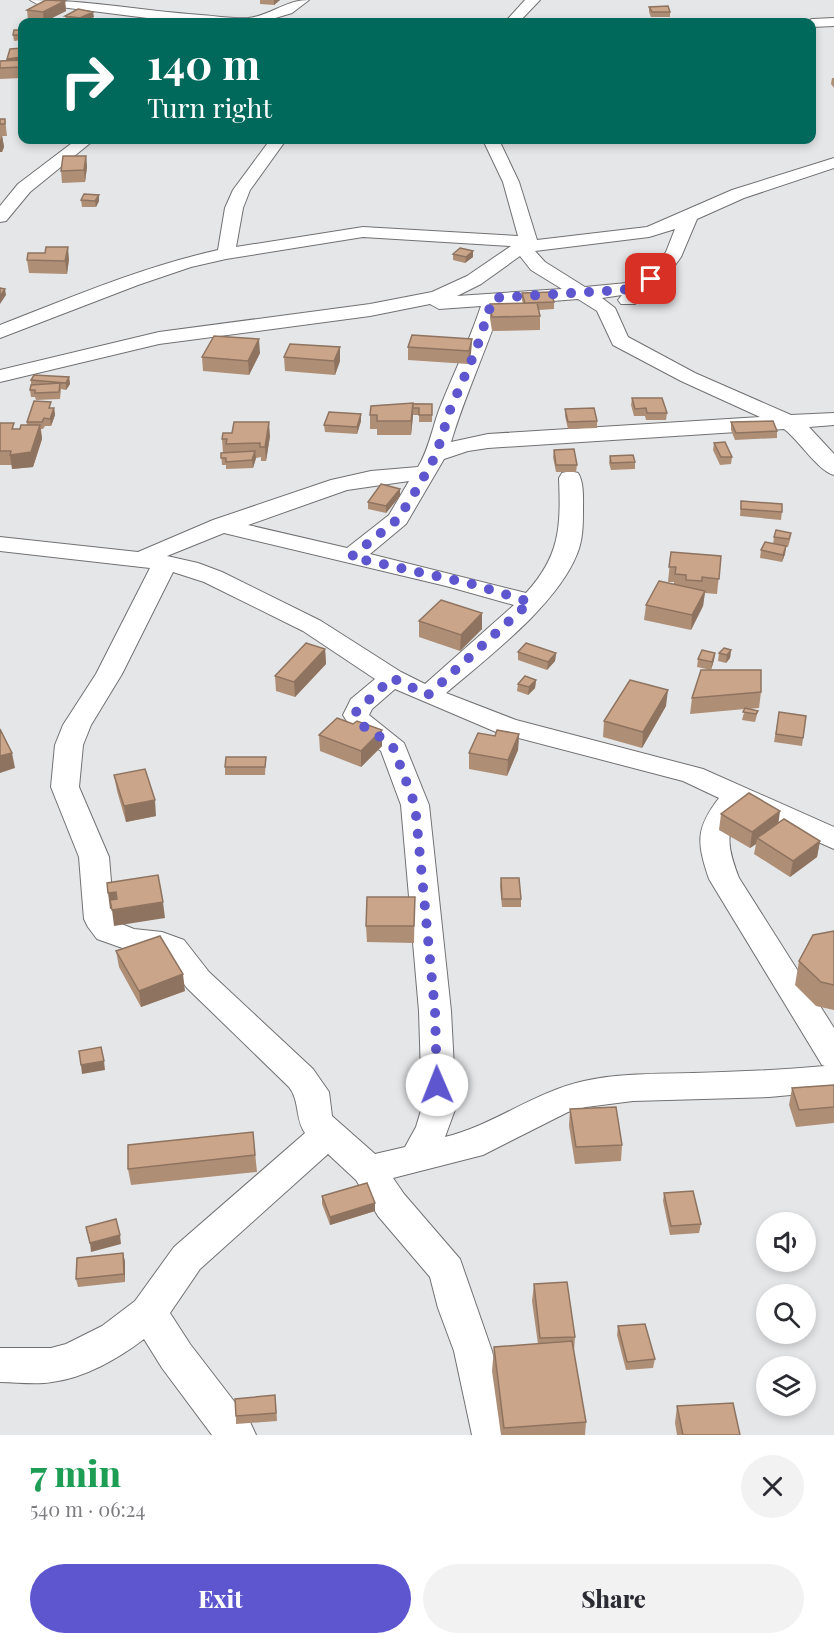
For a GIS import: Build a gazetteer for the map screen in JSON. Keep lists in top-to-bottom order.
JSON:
{
  "page": {
    "turn": ["140 m", "Turn right"],
    "heading": ["7 min", "540 m · 06:24"],
    "buttons": ["Exit", "Share"]
  }
}
